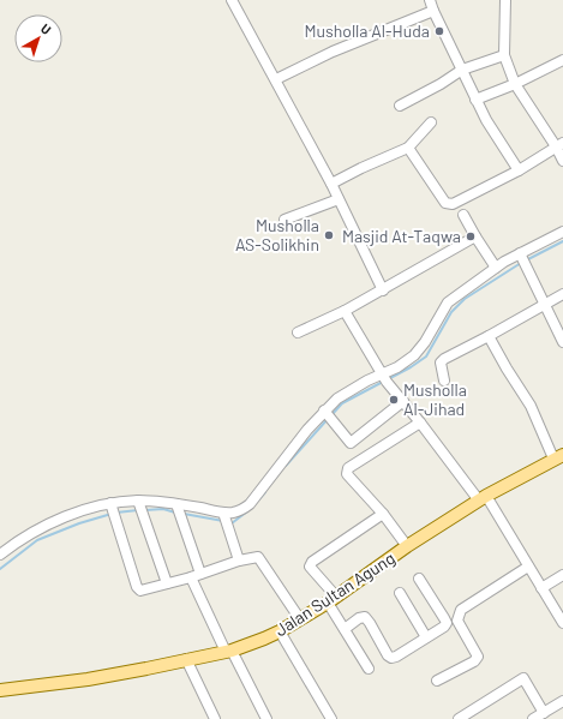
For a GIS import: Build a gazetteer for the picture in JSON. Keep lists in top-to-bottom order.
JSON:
{
  "streets": {
    "main road": ["Jalan Sultan Agung"]
  },
  "places": [
    "Musholla Al-Huda",
    "Musholla AS-Solikhin",
    "Masjid At-Taqwa",
    "Musholla Al-Jihad"
  ],
  "north": "top right"
}
